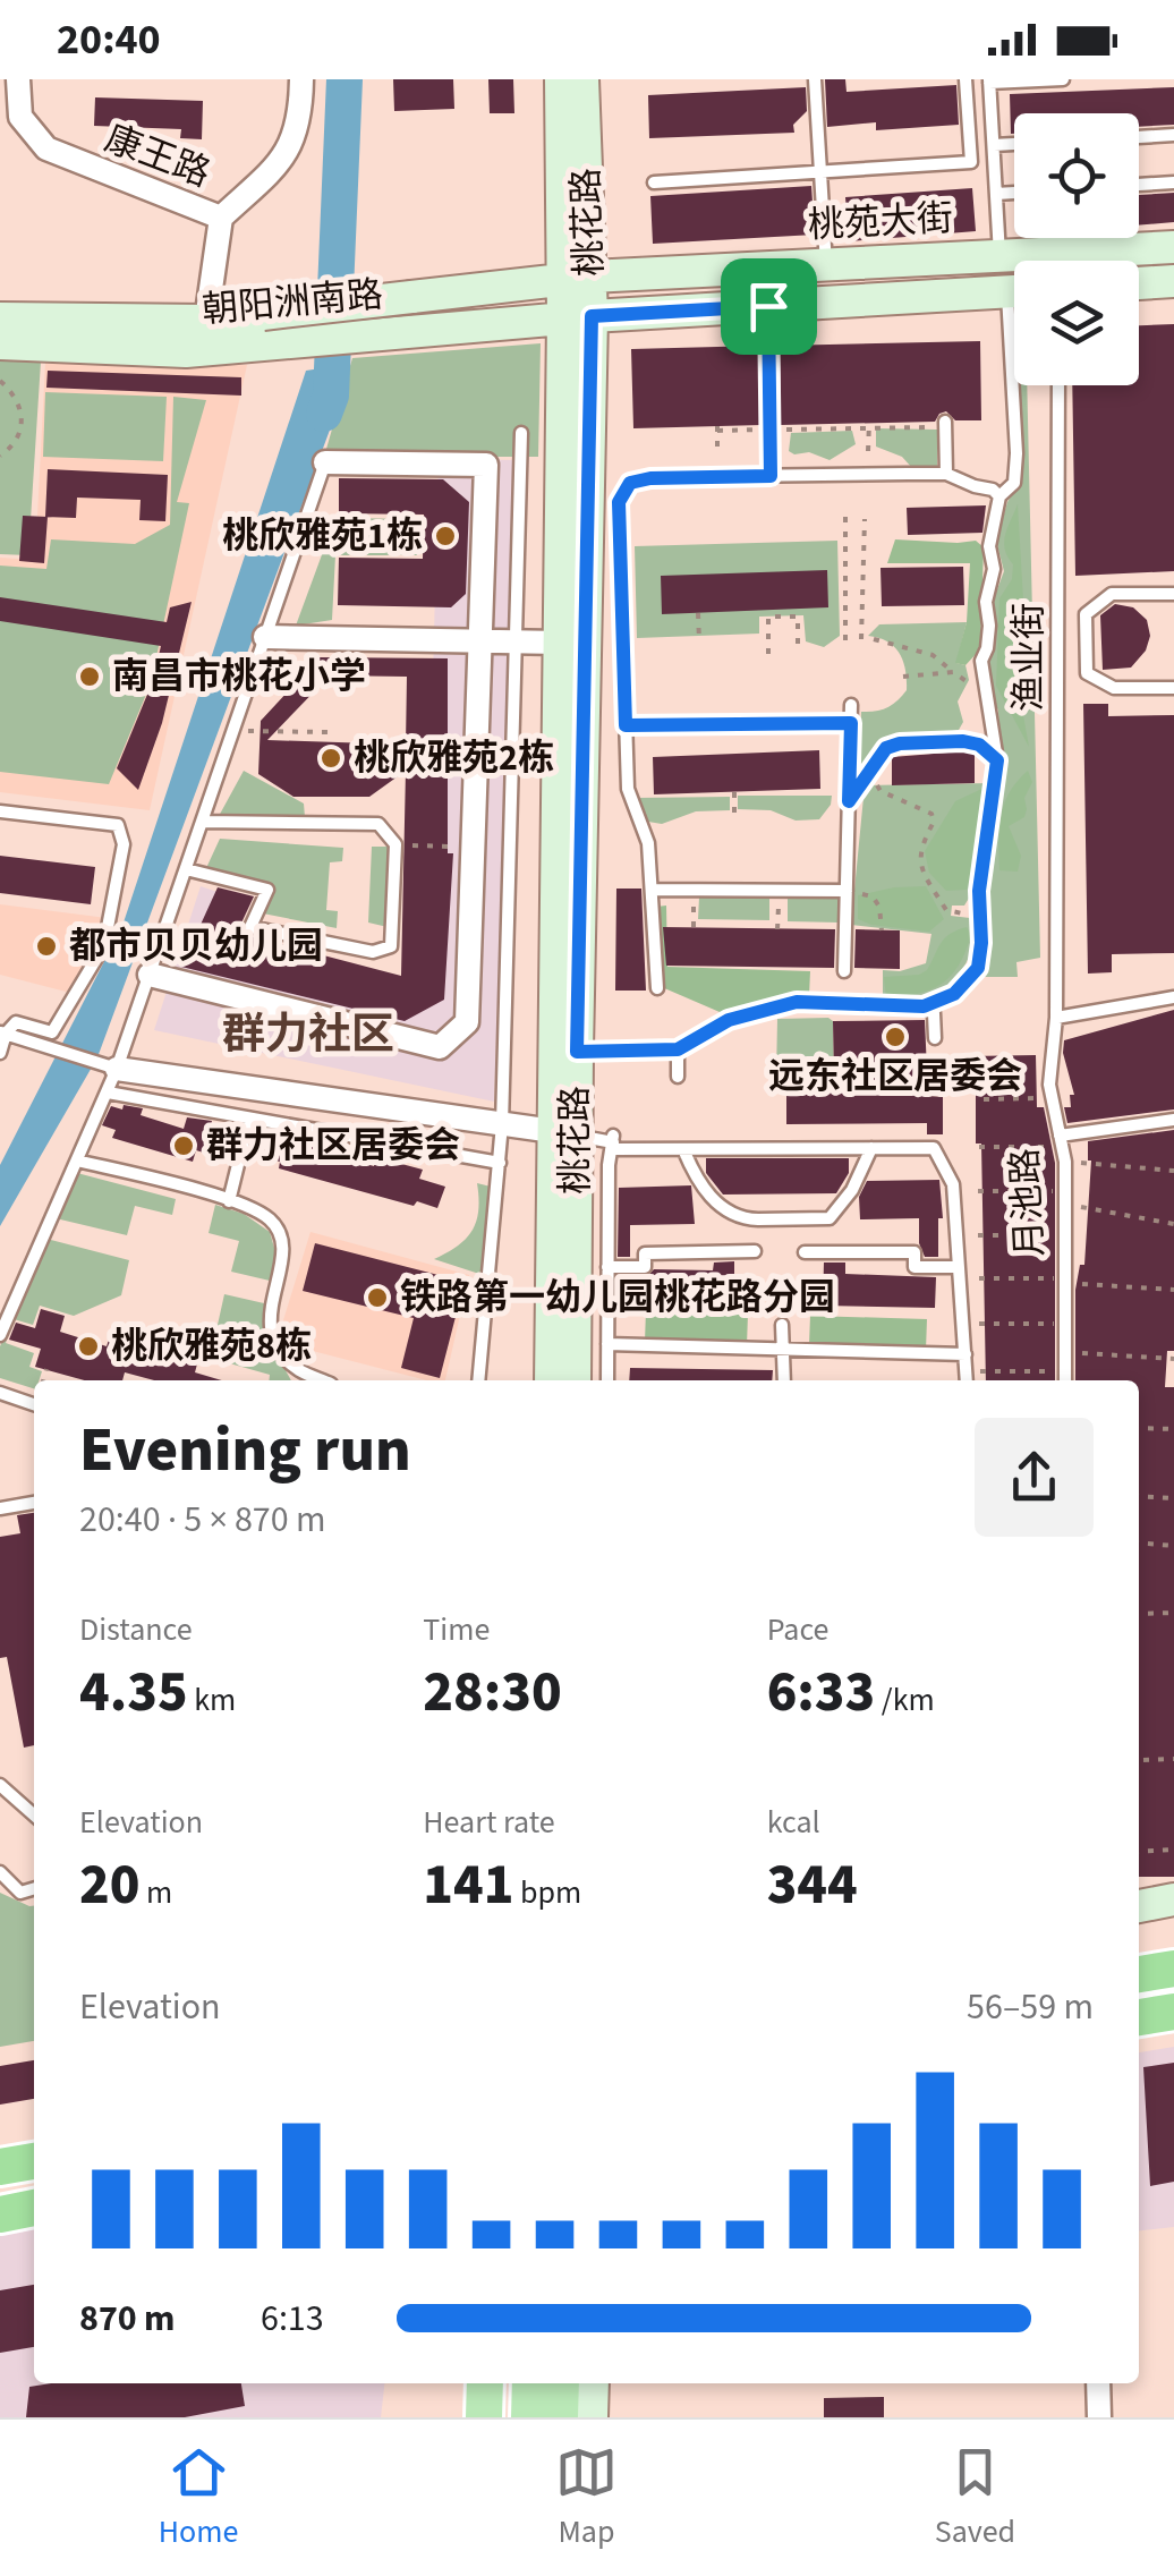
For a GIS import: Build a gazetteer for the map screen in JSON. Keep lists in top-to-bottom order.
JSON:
{
  "streets": {
    "main road": ["桃花路", "桃苑大街", "朝阳洲南路"],
    "street": ["康王路"],
    "lane": ["渔业街", "月池路"]
  },
  "crossings": [
    ["康王路", "朝阳洲南路"],
    ["桃花路", "桃苑大街"],
    ["桃花路", "朝阳洲南路"],
    ["桃苑大街", "朝阳洲南路"],
    ["渔业街", "月池路"]
  ],
  "districts": ["群力社区"],
  "places": [
    "桃欣雅苑1栋",
    "南昌市桃花小学",
    "桃欣雅苑2栋",
    "都市贝贝幼儿园",
    "远东社区居委会",
    "群力社区居委会",
    "铁路第一幼儿园桃花路分园",
    "桃欣雅苑8栋"
  ],
  "page": {
    "status": "20:40",
    "heading": ["Evening run", "20:40 · 5 × 870 m"],
    "stats": [
      ["Distance", "4.35 km"],
      ["Time", "28:30"],
      ["Pace", "6:33 /km"],
      ["Elevation", "20 m"],
      ["Heart rate", "141 bpm"],
      ["kcal", "344"]
    ],
    "chart": ["Elevation", "56–59 m"],
    "list": [
      {
        "name": "870 m",
        "note": "6:13"
      }
    ],
    "tabs": ["Home", "Map", "Saved"]
  }
}
